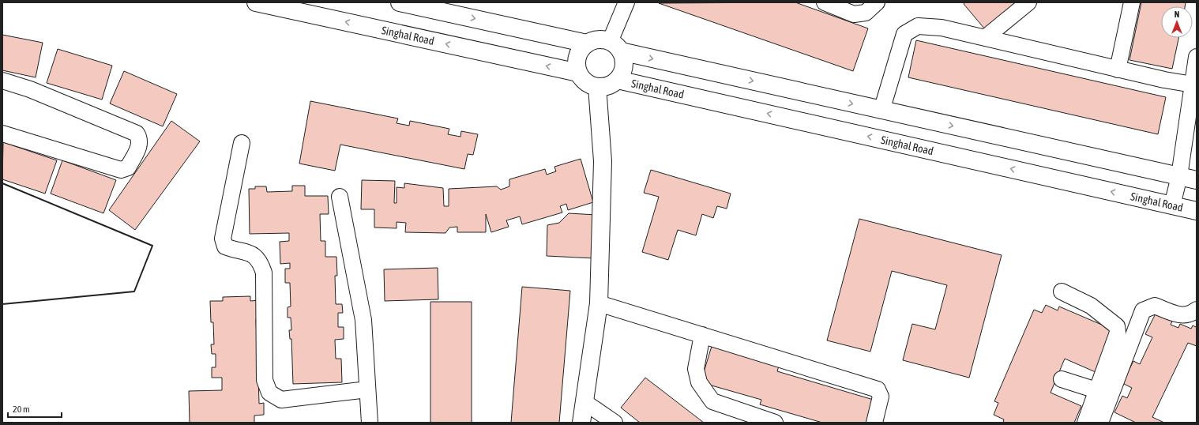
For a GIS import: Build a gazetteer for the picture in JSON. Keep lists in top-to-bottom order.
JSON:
{
  "streets": {
    "street": ["Singhal Road"]
  },
  "scale_bar": "20 m",
  "north": "top"
}
